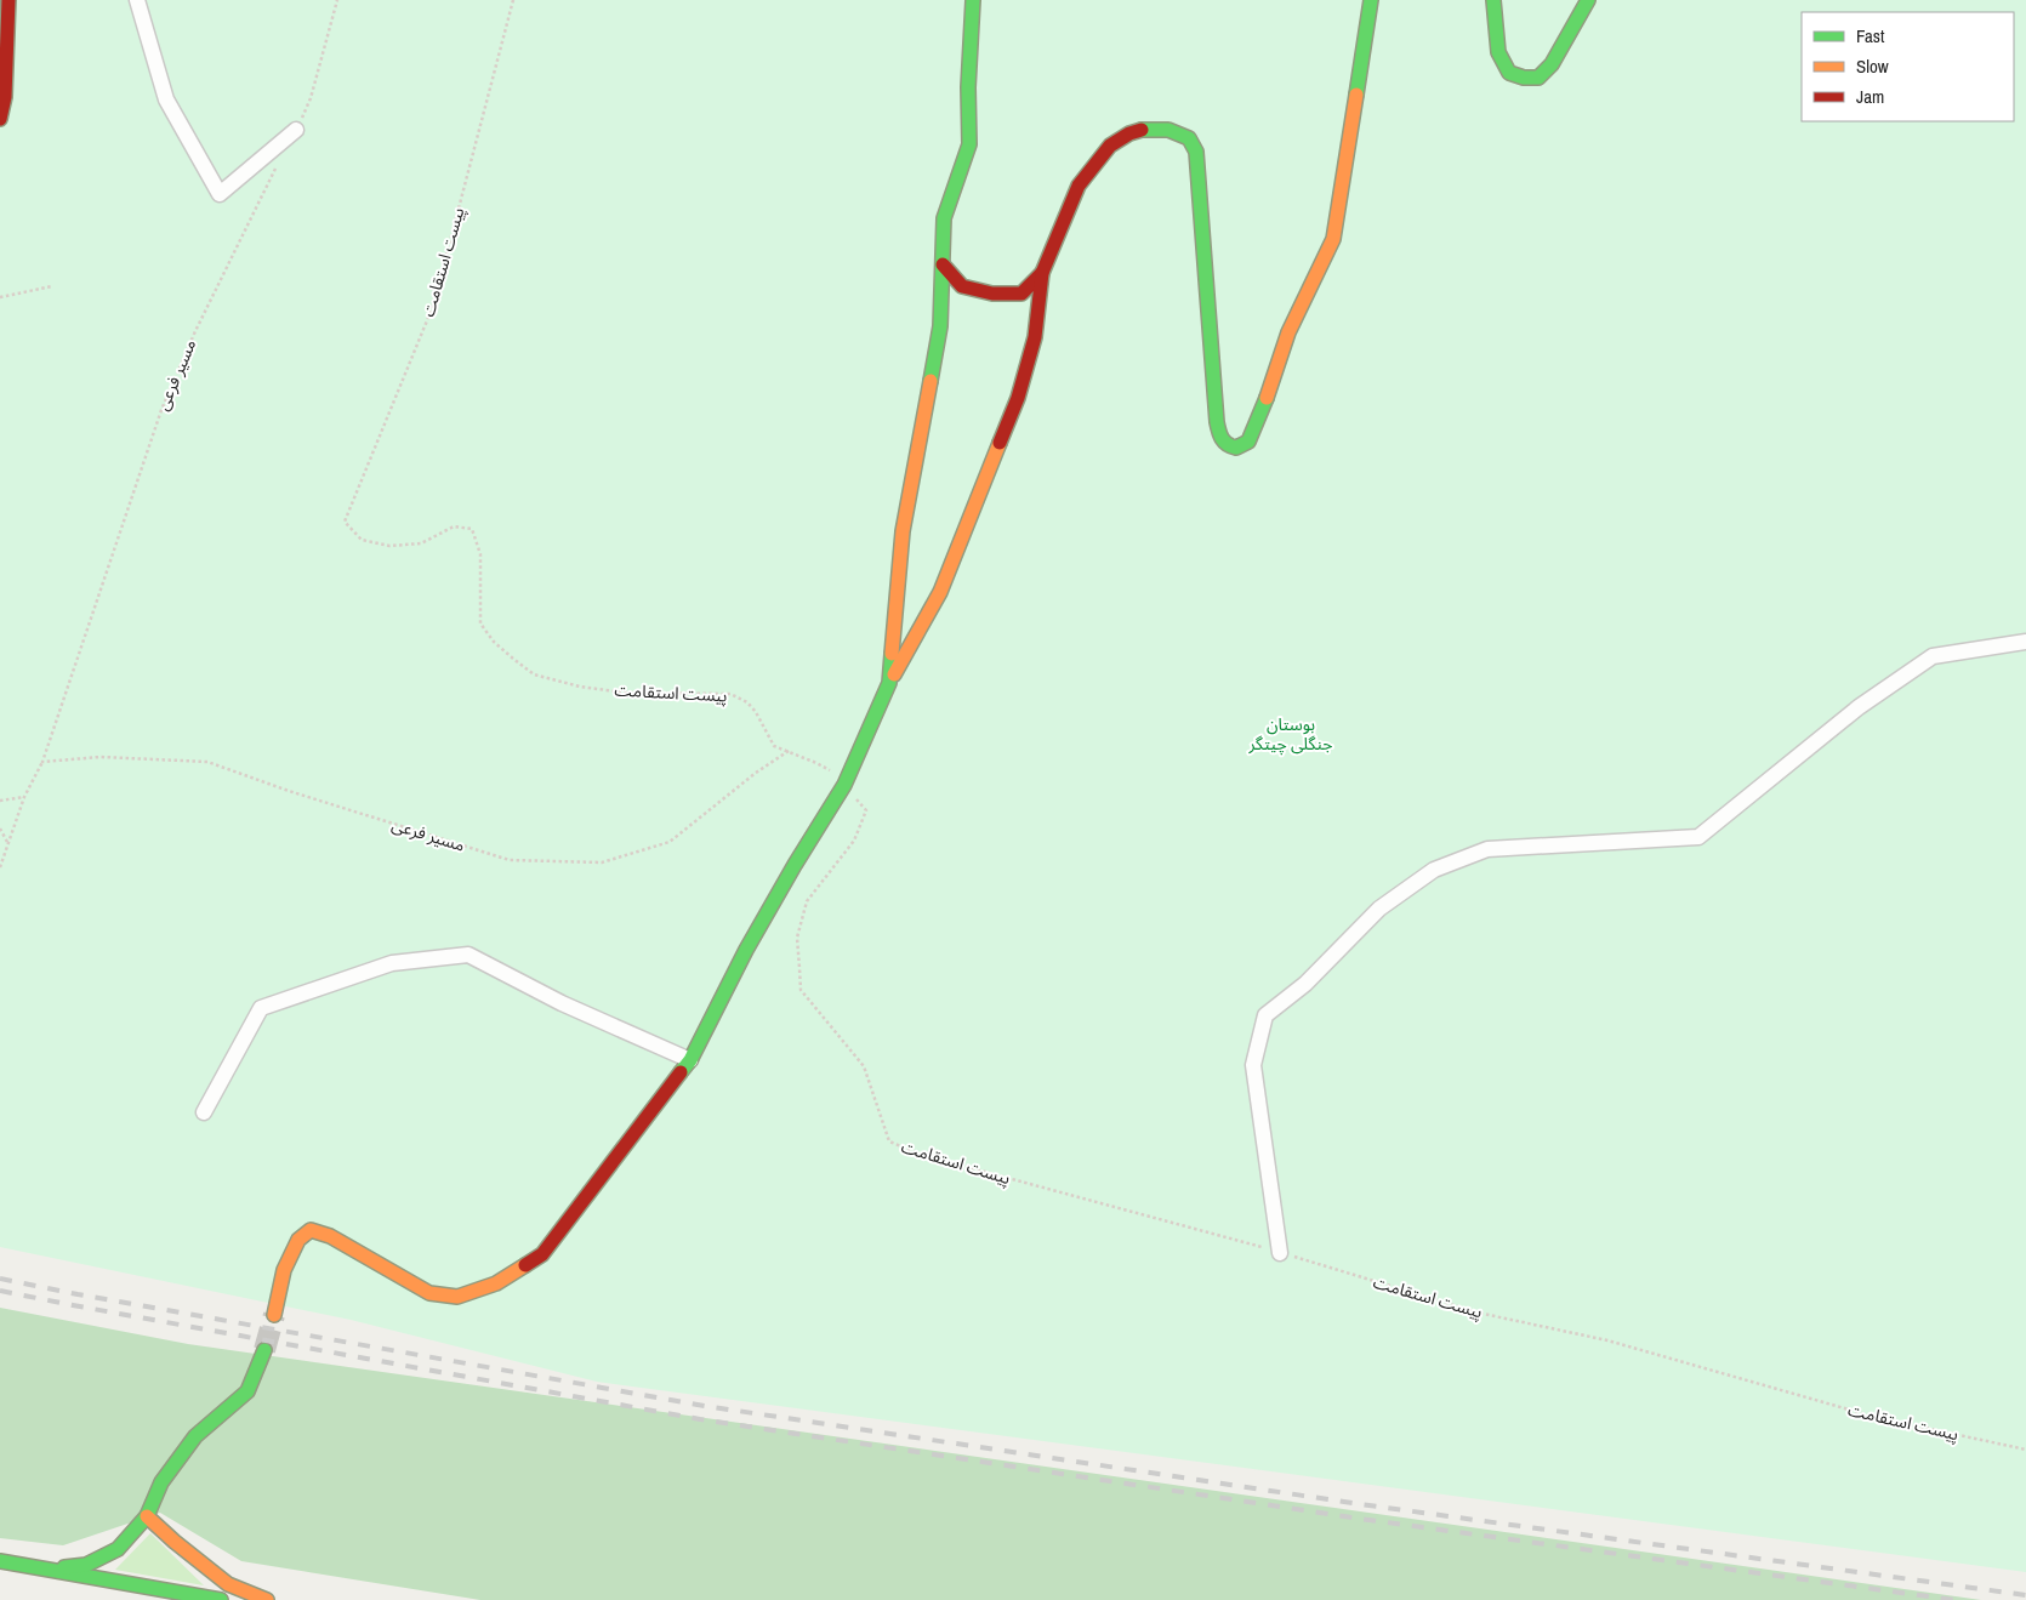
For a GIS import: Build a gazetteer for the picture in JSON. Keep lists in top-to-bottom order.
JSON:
{
  "streets": {
    "path": ["پیست استقامت", "مسیر فرعی"]
  },
  "crossings": [
    ["پیست استقامت", "مسیر فرعی"]
  ],
  "parks": ["بوستان جنگلی چیتگر"],
  "legend": ["Fast", "Slow", "Jam"]
}
